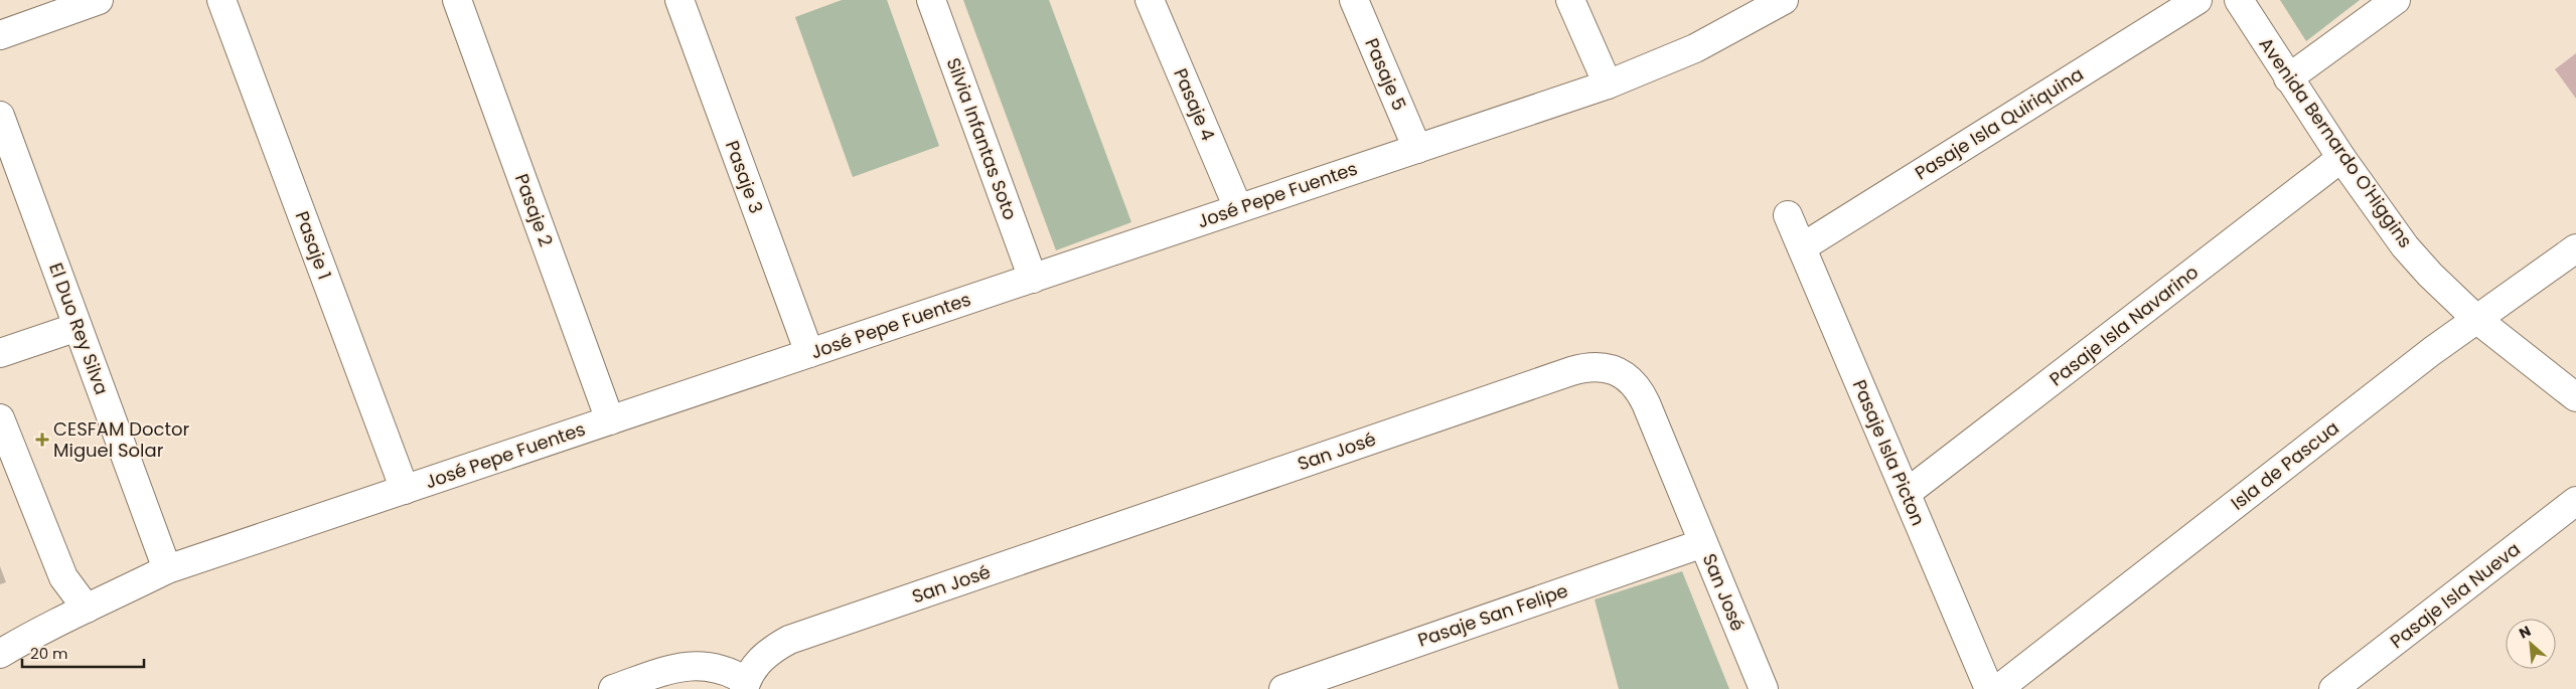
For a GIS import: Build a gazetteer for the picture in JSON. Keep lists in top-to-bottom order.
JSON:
{
  "streets": {
    "street": [
      "Pasaje 5",
      "Pasaje 4",
      "Pasaje Isla Quiriquina",
      "Silvia Infantas Soto",
      "Avenida Bernardo O'Higgins",
      "Pasaje 3",
      "José Pepe Fuentes",
      "Pasaje 2",
      "Pasaje 1",
      "Pasaje Isla Navarino",
      "El Duo Rey Silva",
      "San José",
      "Pasaje Isla Picton",
      "Isla de Pascua",
      "Pasaje Isla Nueva",
      "Pasaje San Felipe"
    ]
  },
  "crossings": [
    ["Pasaje 5", "José Pepe Fuentes"],
    ["Pasaje 4", "José Pepe Fuentes"],
    ["Pasaje Isla Quiriquina", "Pasaje Isla Picton"],
    ["Silvia Infantas Soto", "José Pepe Fuentes"],
    ["Avenida Bernardo O'Higgins", "Pasaje Isla Navarino"],
    ["Avenida Bernardo O'Higgins", "Isla de Pascua"],
    ["Pasaje 3", "José Pepe Fuentes"],
    ["José Pepe Fuentes", "Pasaje 2"],
    ["José Pepe Fuentes", "Pasaje 1"],
    ["José Pepe Fuentes", "El Duo Rey Silva"],
    ["Pasaje Isla Navarino", "Pasaje Isla Picton"],
    ["San José", "Pasaje San Felipe"]
  ],
  "places": {
    "health": ["CESFAM Doctor Miguel Solar"]
  },
  "scale_bar": "20 m",
  "north": "top left"
}
